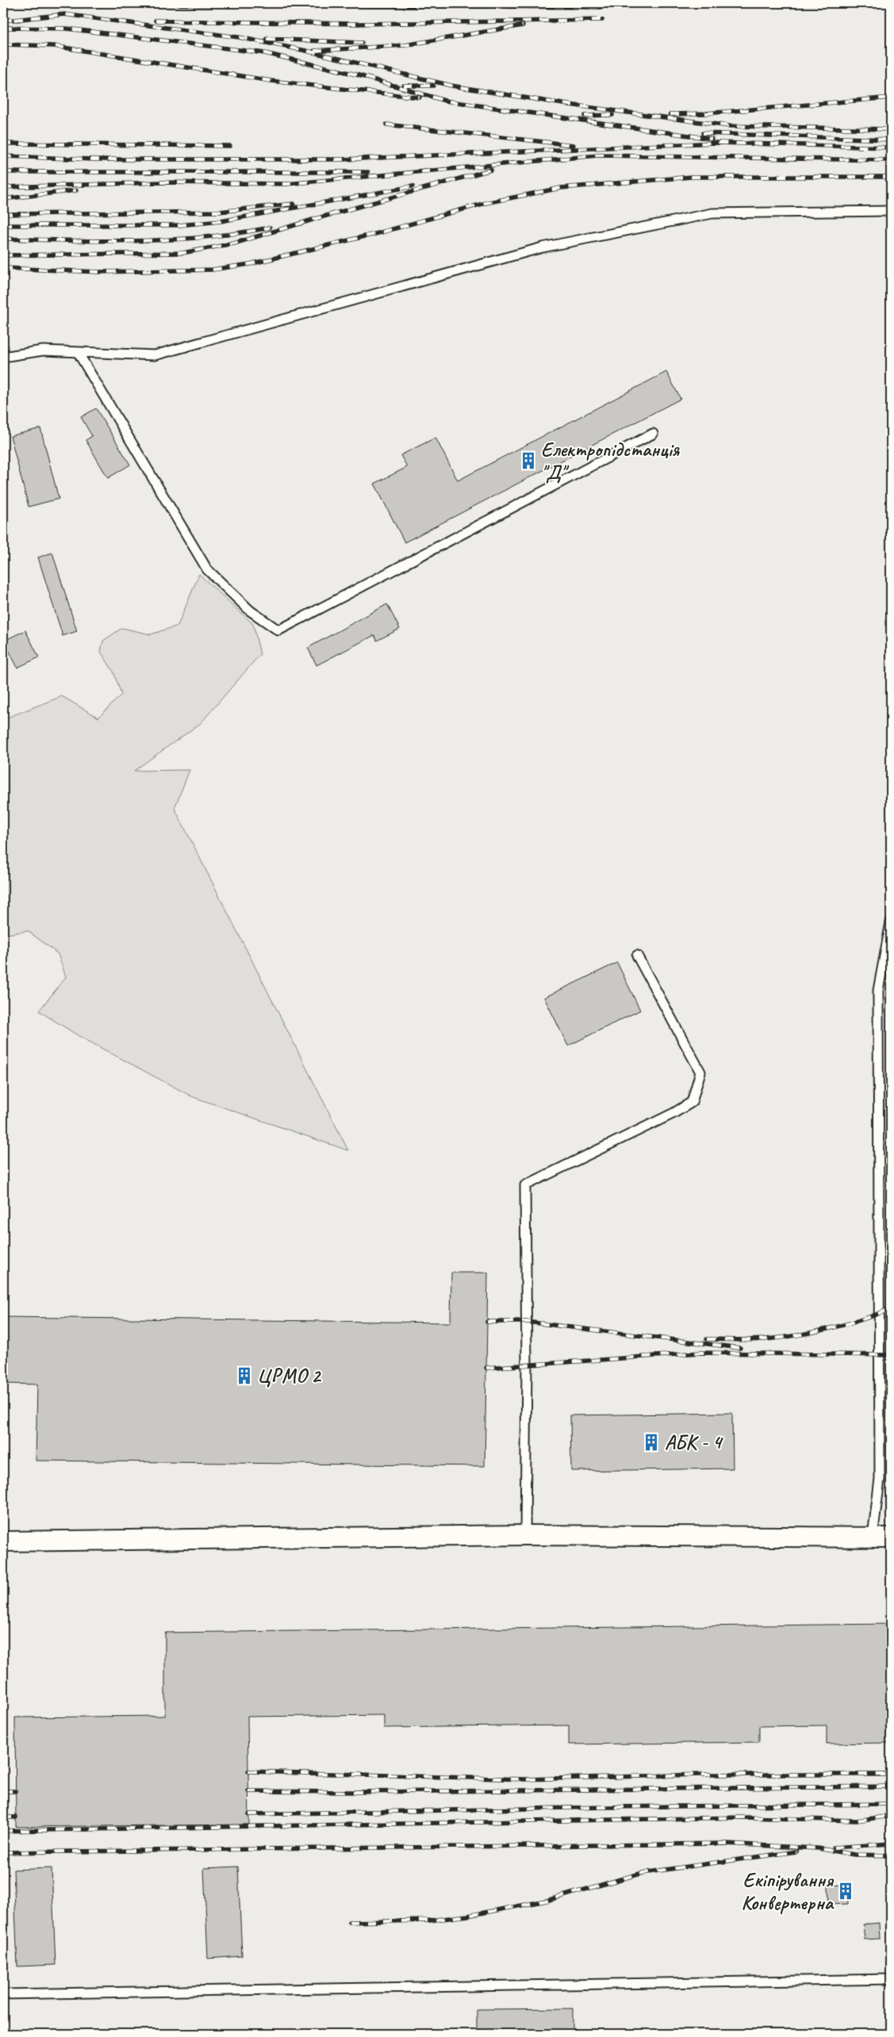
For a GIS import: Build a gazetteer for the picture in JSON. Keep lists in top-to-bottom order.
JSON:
{
  "places": {
    "building": [
      "Електропідстанція \"Д\"",
      "ЦРМО 2",
      "АБК - 4",
      "Екіпірування Конвертерна"
    ]
  }
}
